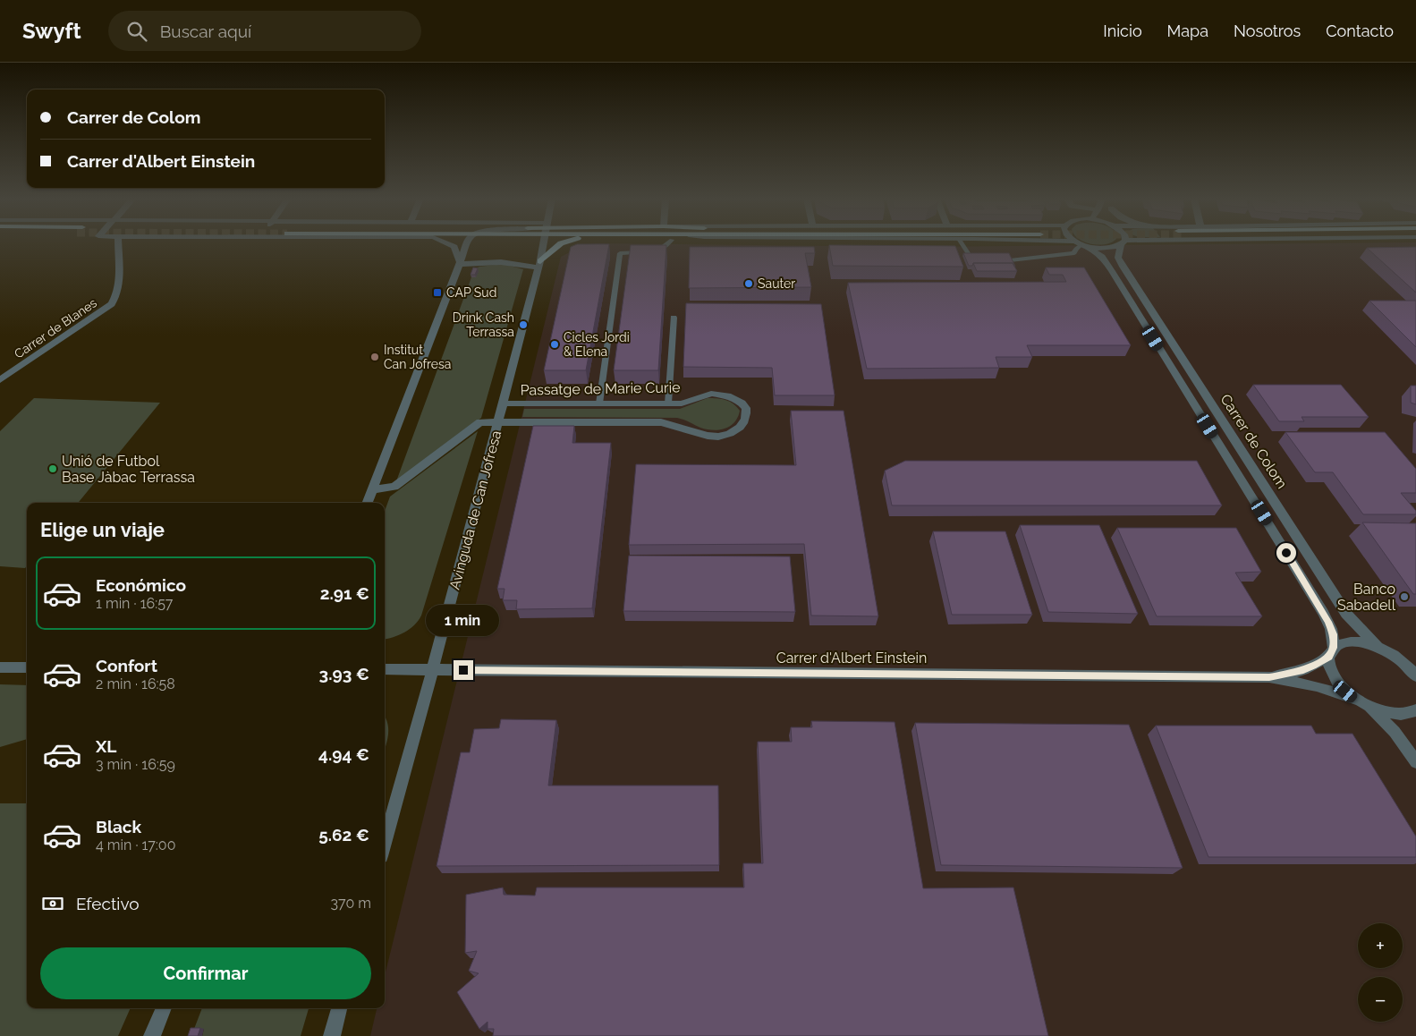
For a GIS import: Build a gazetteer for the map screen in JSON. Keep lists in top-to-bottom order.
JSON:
{
  "streets": {
    "street": [
      "Carrer de Blanes",
      "Passatge de Marie Curie",
      "Carrer de Colom",
      "Avinguda de Can Jofresa",
      "Carrer d'Albert Einstein"
    ]
  },
  "crossings": [
    ["Passatge de Marie Curie", "Avinguda de Can Jofresa"],
    ["Carrer de Colom", "Carrer d'Albert Einstein"],
    ["Avinguda de Can Jofresa", "Carrer d'Albert Einstein"]
  ],
  "places": {
    "other": [
      "Sauter",
      "Drink Cash Terrassa",
      "Cicles Jordi & Elena",
      "Institut Can Jofresa",
      "Unió de Futbol Base Jàbac Terrassa",
      "Banco Sabadell"
    ],
    "transit": ["CAP Sud"]
  },
  "page": {
    "header": "Swyft",
    "search": "Buscar aquí",
    "nav": [
      "Inicio",
      "Mapa",
      "Nosotros",
      "Contacto"
    ],
    "banner": ["Carrer de Colom", "Carrer d'Albert Einstein"],
    "heading": "Elige un viaje",
    "list": [
      {
        "name": "Económico",
        "note": "1 min · 16:57",
        "value": "2.91 €"
      },
      {
        "name": "Confort",
        "note": "2 min · 16:58",
        "value": "3.93 €"
      },
      {
        "name": "XL",
        "note": "3 min · 16:59",
        "value": "4.94 €"
      },
      {
        "name": "Black",
        "note": "4 min · 17:00",
        "value": "5.62 €"
      }
    ],
    "bubble": "1 min",
    "pay": ["Efectivo", "370 m"],
    "map_buttons": ["+", "−"],
    "buttons": "Confirmar"
  }
}
